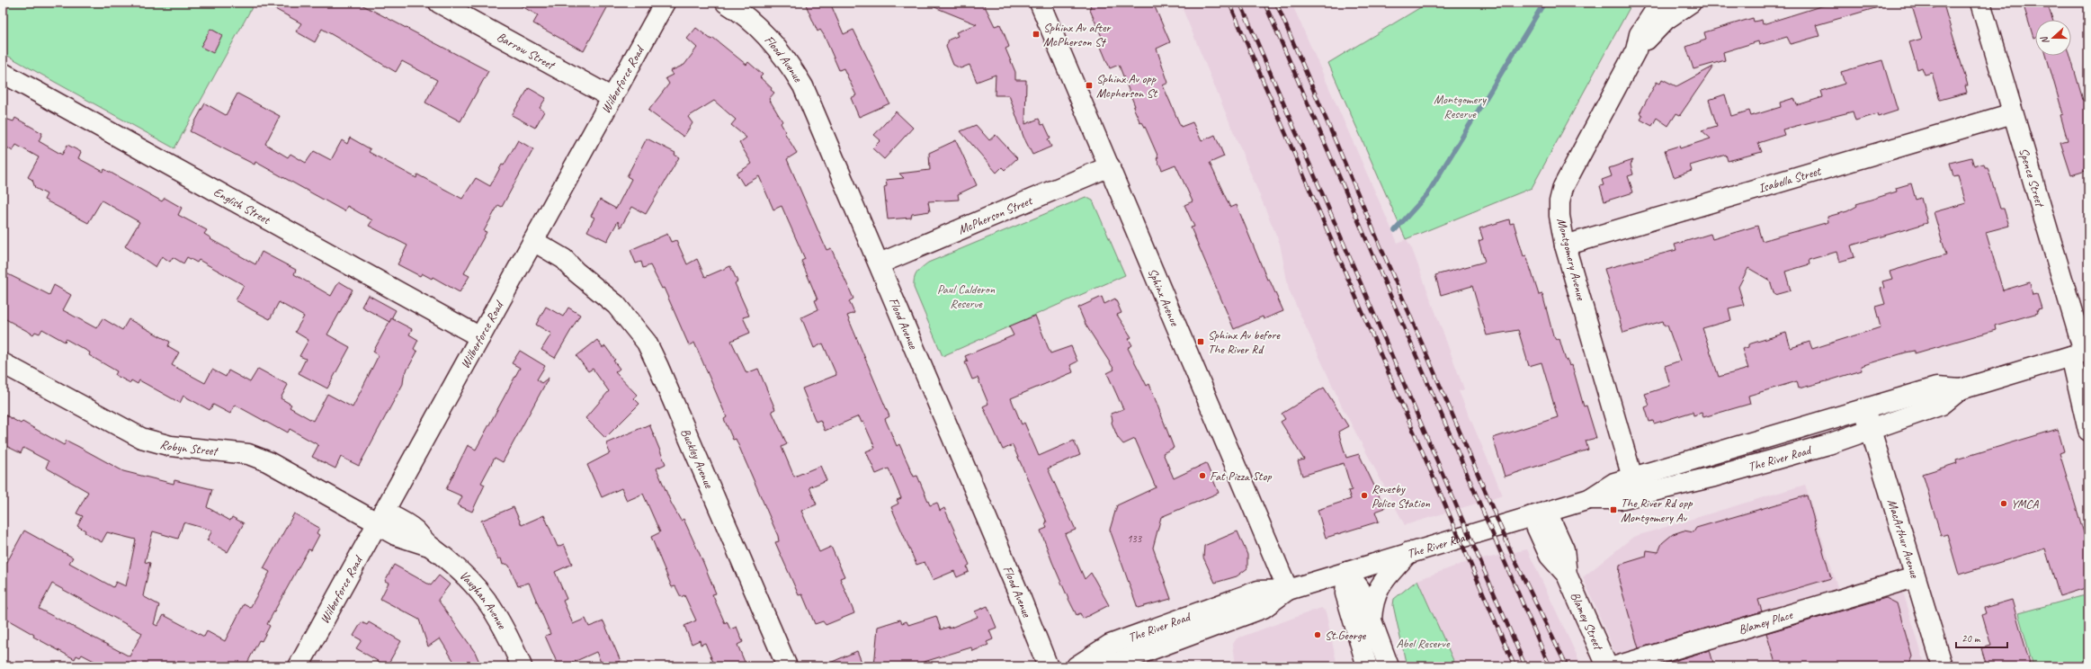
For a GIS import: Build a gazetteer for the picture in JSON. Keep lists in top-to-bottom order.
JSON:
{
  "streets": {
    "street": [
      "Barrow Street",
      "Flood Avenue",
      "Wilberforce Road",
      "Spence Street",
      "Isabella Street",
      "English Street",
      "McPherson Street",
      "Montgomery Avenue",
      "Sphinx Avenue",
      "Robyn Street",
      "Buckley Avenue",
      "The River Road",
      "MacArthur Avenue",
      "Vaughan Avenue",
      "Blamey Street",
      "Blamey Place"
    ]
  },
  "crossings": [
    ["Barrow Street", "Wilberforce Road"],
    ["Flood Avenue", "McPherson Street"],
    ["Wilberforce Road", "English Street"],
    ["Wilberforce Road", "Robyn Street"],
    ["Wilberforce Road", "Buckley Avenue"],
    ["Wilberforce Road", "Vaughan Avenue"],
    ["Spence Street", "Isabella Street"],
    ["Spence Street", "The River Road"],
    ["Isabella Street", "Montgomery Avenue"],
    ["McPherson Street", "Sphinx Avenue"],
    ["Montgomery Avenue", "The River Road"],
    ["Sphinx Avenue", "The River Road"],
    ["Robyn Street", "Vaughan Avenue"],
    ["The River Road", "MacArthur Avenue"],
    ["The River Road", "Blamey Street"],
    ["MacArthur Avenue", "Blamey Place"]
  ],
  "parks": ["Montgomery Reserve", "Paul Calderon Reserve", "Abel Reserve"],
  "places": {
    "transit": [
      "Sphinx Av after McPherson St",
      "Sphinx Av opp Mcpherson St",
      "Sphinx Av before The River Rd",
      "The River Rd opp Montgomery Av"
    ],
    "other": [
      "Fat Pizza Stop",
      "Revesby Police Station",
      "YMCA",
      "St.George"
    ]
  },
  "house_numbers": ["133"],
  "scale_bar": "20 m",
  "north": "left"
}
